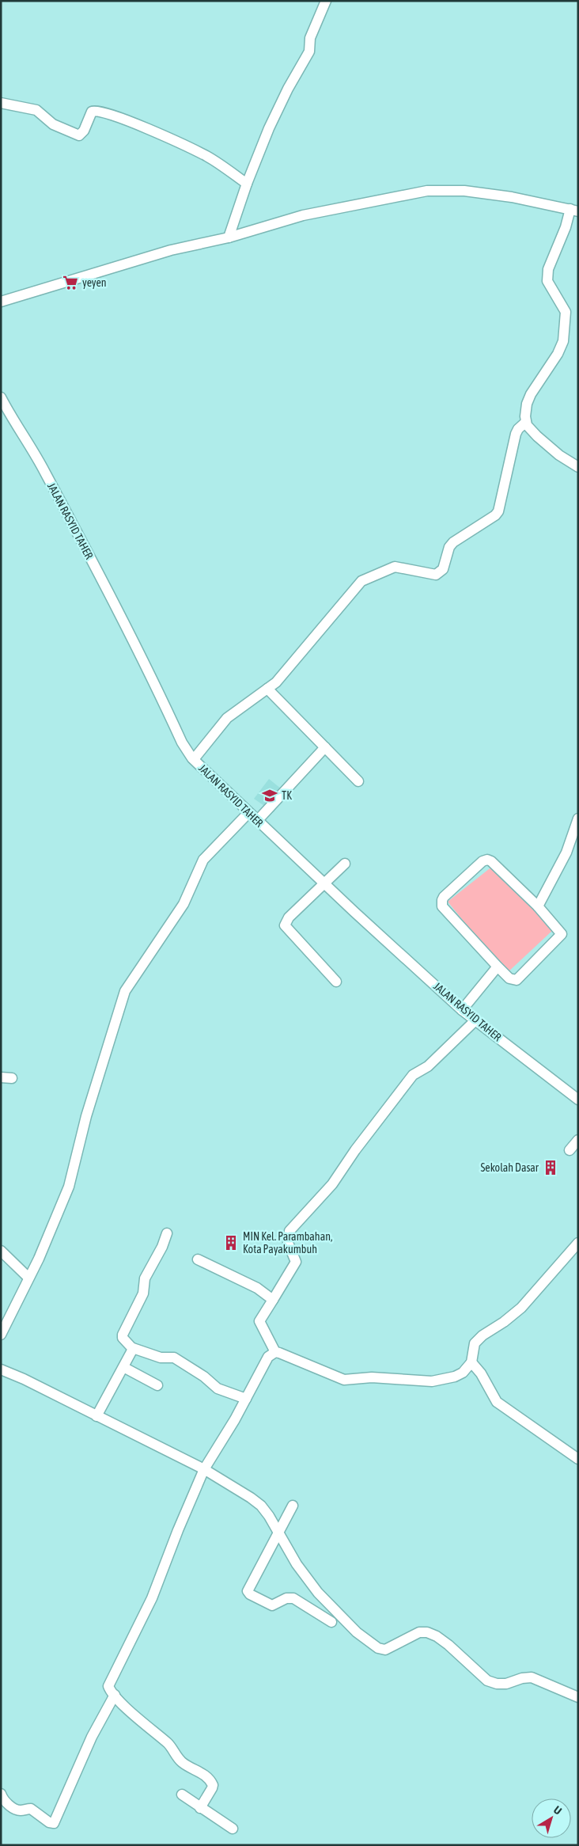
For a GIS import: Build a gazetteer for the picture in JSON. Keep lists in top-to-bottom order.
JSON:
{
  "streets": {
    "street": ["JALAN RASYID TAHER"]
  },
  "places": {
    "supermarket": ["yeyen"],
    "school or university": ["TK"],
    "building": ["Sekolah Dasar", "MIN Kel. Parambahan, Kota Payakumbuh"]
  },
  "north": "top right"
}
